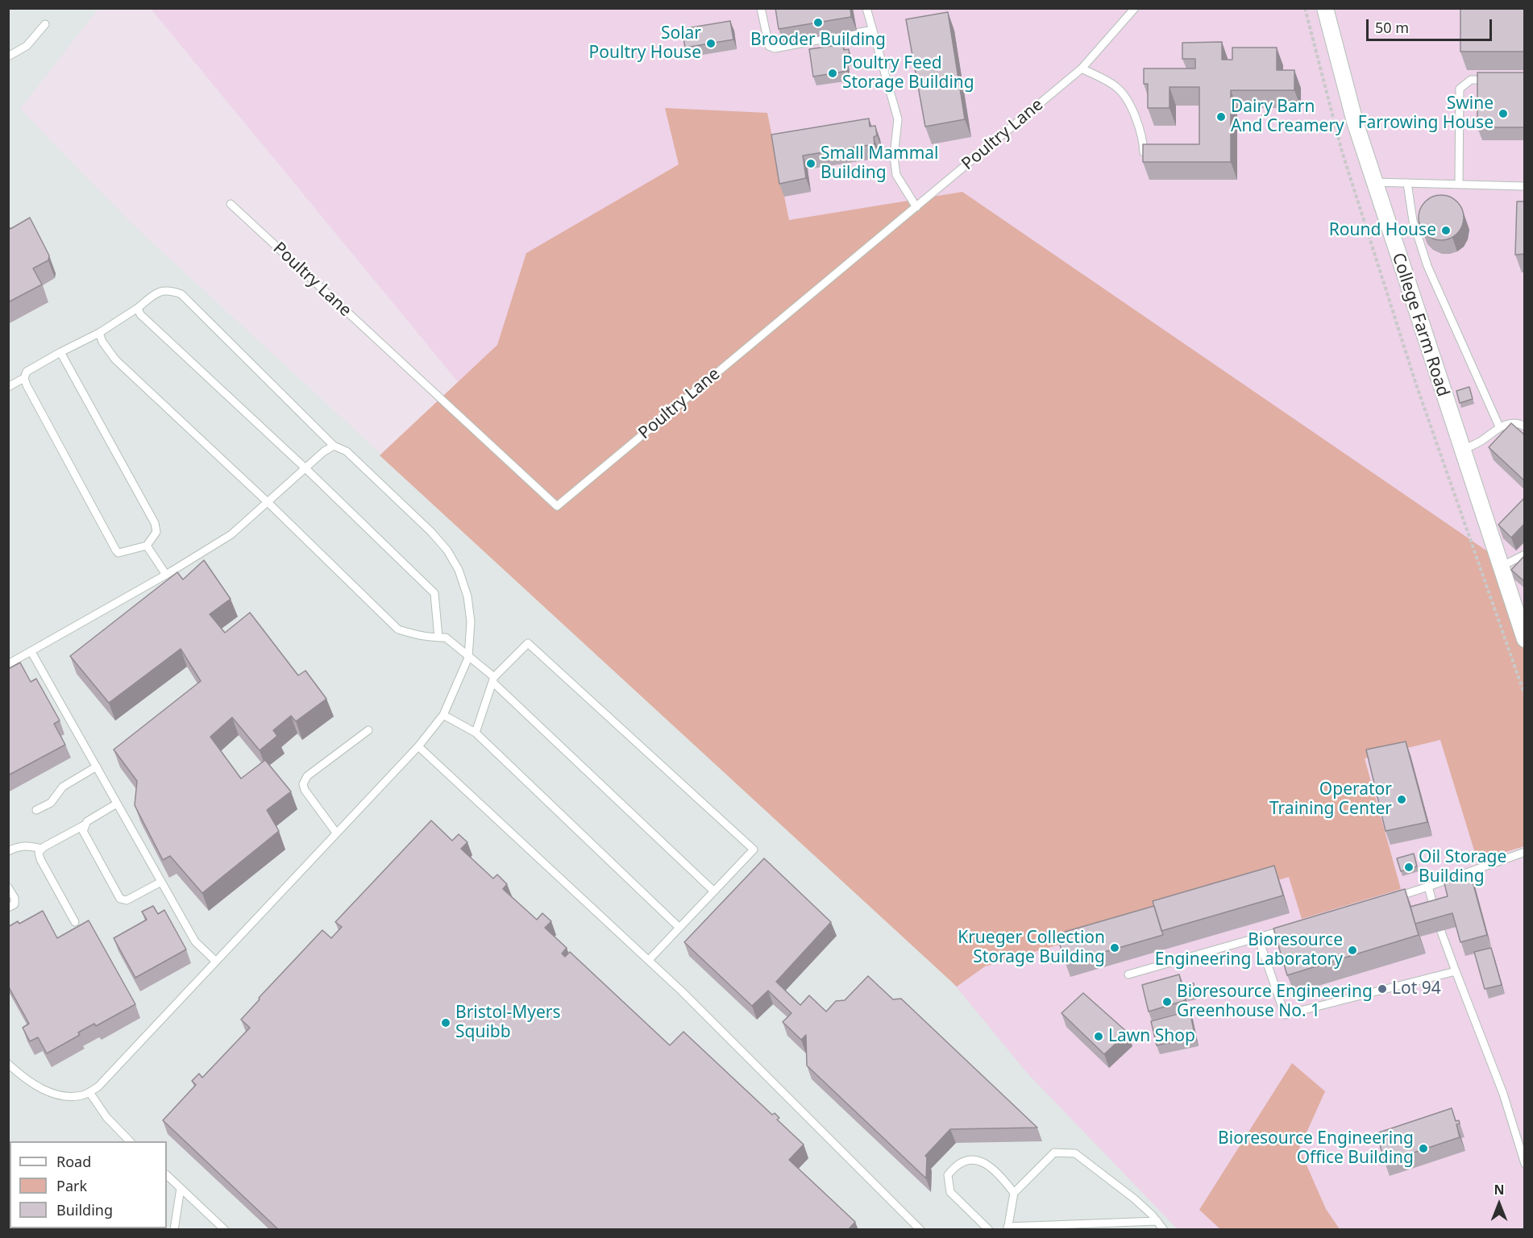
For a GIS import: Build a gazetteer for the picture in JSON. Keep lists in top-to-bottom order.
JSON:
{
  "streets": {
    "street": ["College Farm Road"],
    "lane": ["Poultry Lane"]
  },
  "places": [
    "Brooder Building",
    "Solar Poultry House",
    "Poultry Feed Storage Building",
    "Swine Farrowing House",
    "Dairy Barn And Creamery",
    "Small Mammal Building",
    "Round House",
    "Operator Training Center",
    "Oil Storage Building",
    "Krueger Collection Storage Building",
    "Bioresource Engineering Laboratory",
    "Lot 94",
    "Bioresource Engineering Greenhouse No. 1",
    "Bristol-Myers Squibb",
    "Lawn Shop",
    "Bioresource Engineering Office Building"
  ],
  "legend": ["Road", "Park", "Building"],
  "scale_bar": "50 m",
  "north": "top"
}
